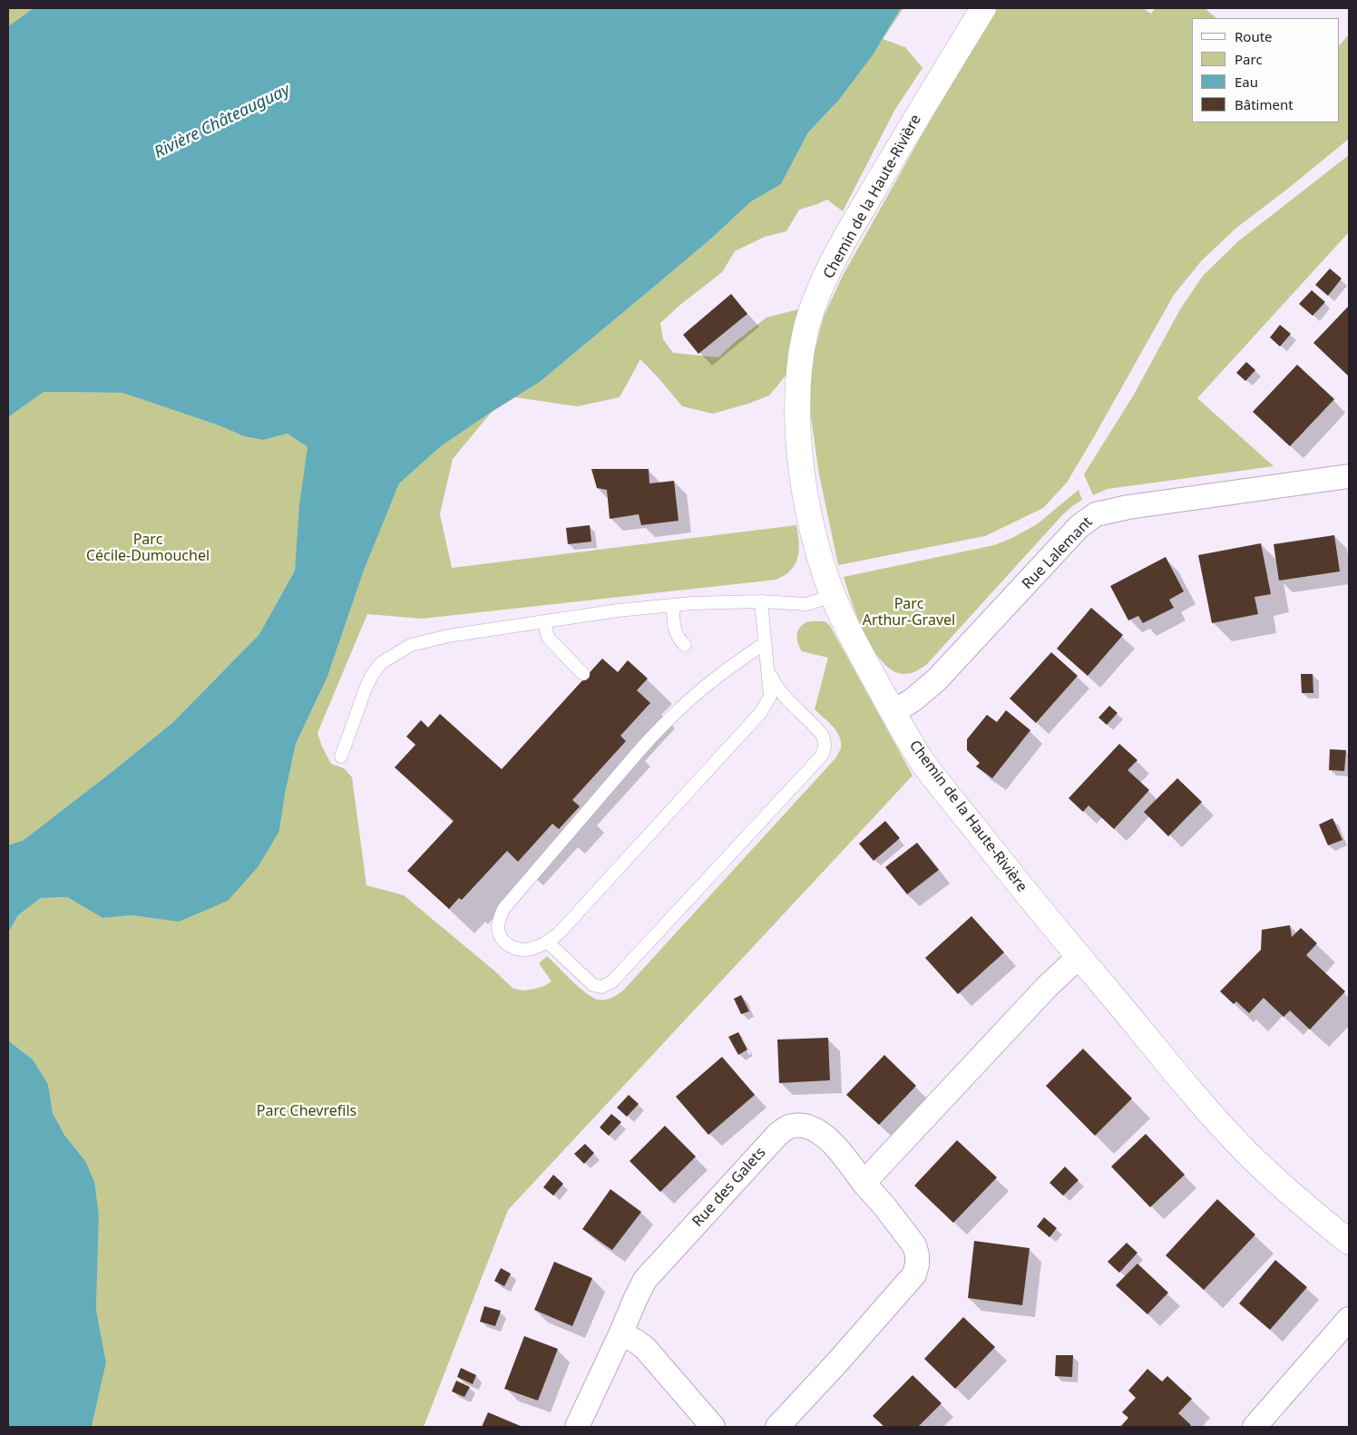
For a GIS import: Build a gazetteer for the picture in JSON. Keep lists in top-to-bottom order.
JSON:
{
  "streets": {
    "street": ["Chemin de la Haute-Rivière", "Rue Lalemant", "Rue des Galets"]
  },
  "crossings": [
    ["Chemin de la Haute-Rivière", "Rue Lalemant"]
  ],
  "water": ["Rivière Châteauguay"],
  "parks": ["Parc Cécile-Dumouchel", "Parc Arthur-Gravel", "Parc Chevrefils"],
  "legend": [
    "Route",
    "Parc",
    "Eau",
    "Bâtiment"
  ]
}
